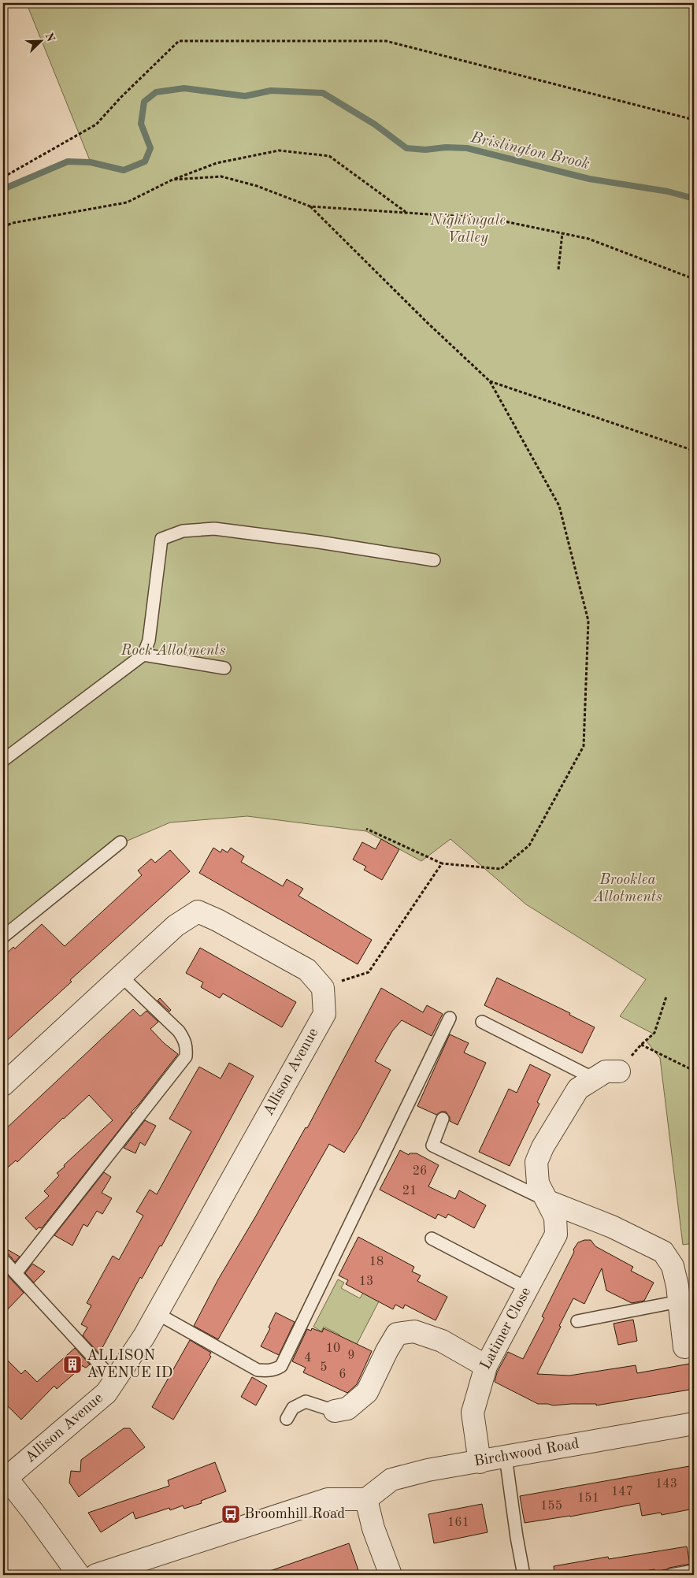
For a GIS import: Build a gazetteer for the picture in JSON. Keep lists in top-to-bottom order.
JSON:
{
  "streets": {
    "street": ["Allison Avenue", "Latimer Close", "Birchwood Road"]
  },
  "crossings": [
    ["Latimer Close", "Birchwood Road"]
  ],
  "water": ["Brislington Brook"],
  "parks": ["Nightingale Valley", "Rock Allotments", "Brooklea Allotments"],
  "places": {
    "building": ["ALLISON AVENUE ID"],
    "bus stop": ["Broomhill Road"]
  },
  "house_numbers": [
    "26",
    "21",
    "18",
    "13",
    "10",
    "9",
    "4",
    "5",
    "6",
    "143",
    "147",
    "151",
    "155",
    "161"
  ],
  "north": "top right"
}
